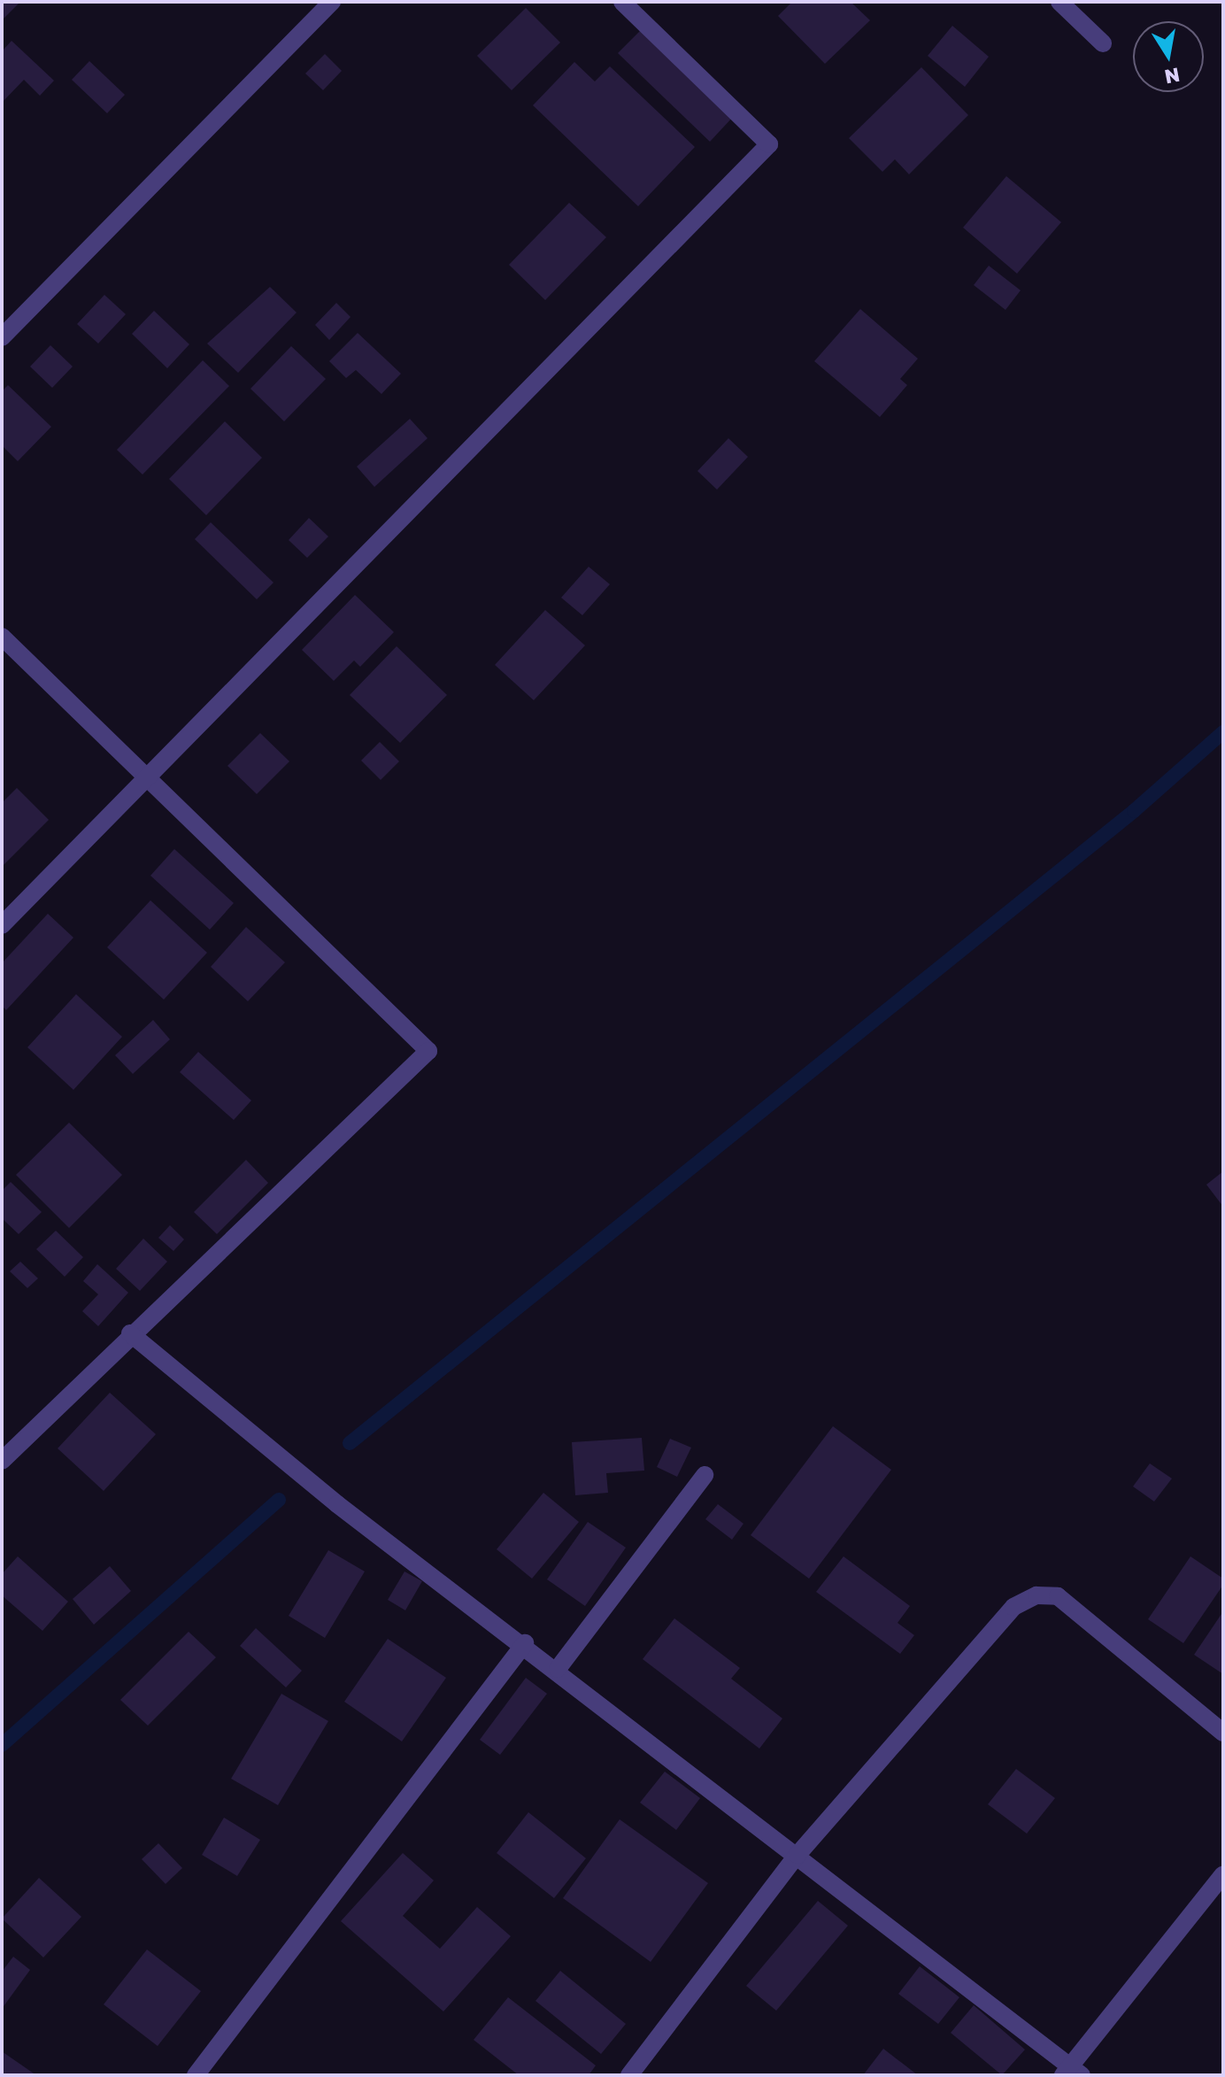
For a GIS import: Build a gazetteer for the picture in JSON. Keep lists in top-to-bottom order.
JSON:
{
  "north": "bottom"
}
